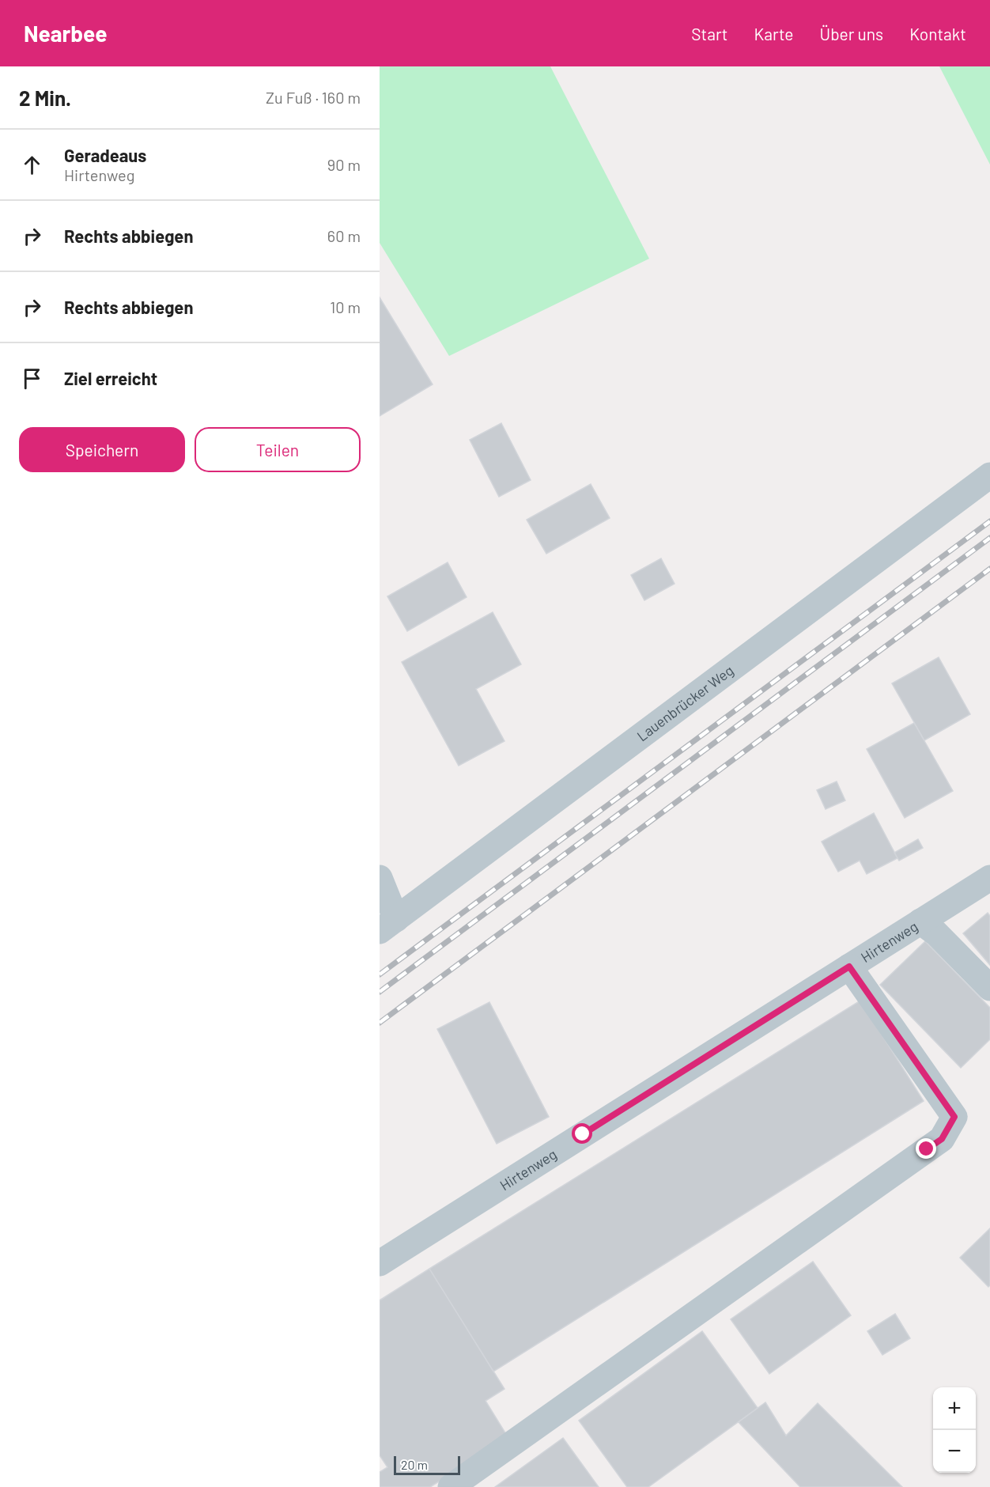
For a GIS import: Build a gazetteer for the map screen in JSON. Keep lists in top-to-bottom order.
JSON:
{
  "streets": {
    "street": ["Lauenbrücker Weg", "Hirtenweg"]
  },
  "scale_bar": "20 m",
  "page": {
    "header": "Nearbee",
    "nav": [
      "Start",
      "Karte",
      "Über uns",
      "Kontakt"
    ],
    "heading": ["2 Min.", "Zu Fuß · 160 m"],
    "list": [
      ["Geradeaus", "Hirtenweg", "90 m"],
      ["Rechts abbiegen", "60 m"],
      ["Rechts abbiegen", "10 m"],
      "Ziel erreicht"
    ],
    "buttons": ["Speichern", "Teilen"],
    "map_buttons": ["+", "−"],
    "scale": "20 m"
  }
}
